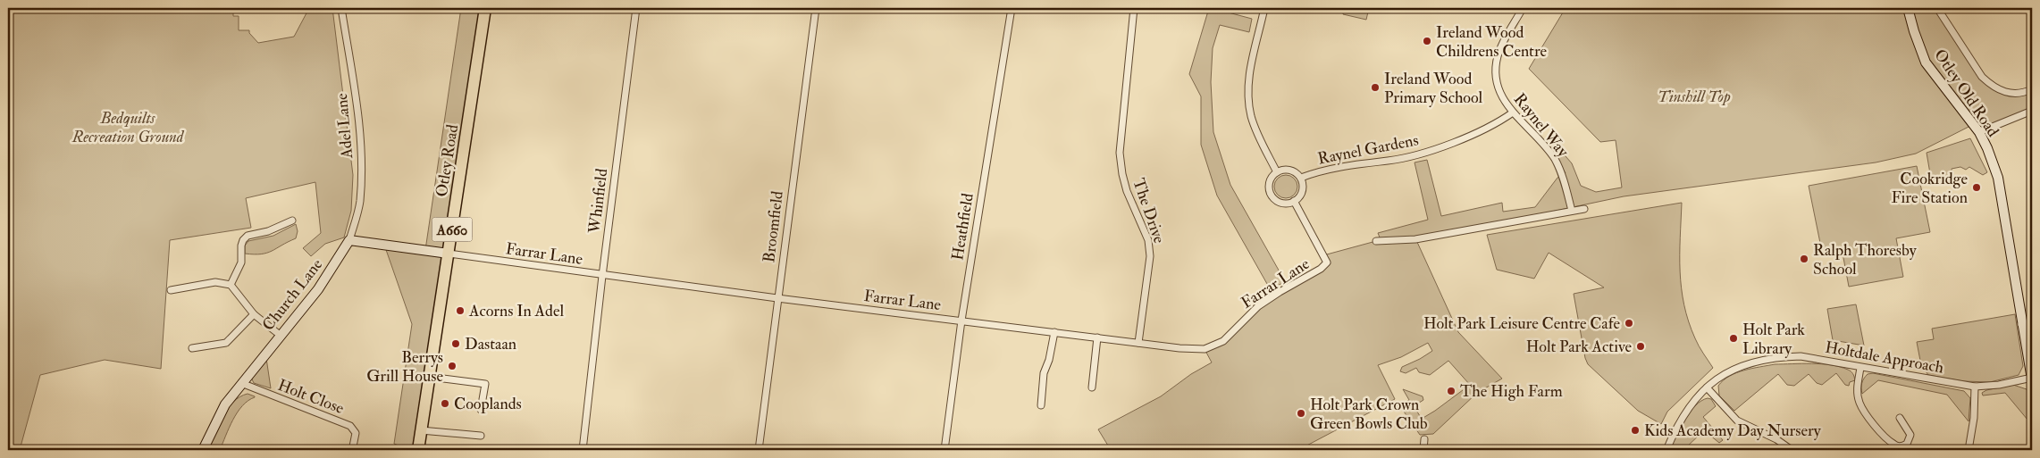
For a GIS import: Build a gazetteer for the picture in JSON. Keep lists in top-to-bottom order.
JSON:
{
  "streets": {
    "highway": ["Otley Road", "A660"],
    "street": [
      "Otley Old Road",
      "Raynel Way",
      "Adel Lane",
      "Raynel Gardens",
      "Whinfield",
      "The Drive",
      "Broomfield",
      "Heathfield",
      "Farrar Lane",
      "Church Lane",
      "Holtdale Approach",
      "Holt Close"
    ]
  },
  "crossings": [
    ["Otley Old Road", "Holtdale Approach"],
    ["Raynel Way", "Raynel Gardens"],
    ["Adel Lane", "Church Lane"],
    ["Raynel Gardens", "Farrar Lane"],
    ["Otley Road", "Farrar Lane"],
    ["Whinfield", "Farrar Lane"],
    ["The Drive", "Farrar Lane"],
    ["Broomfield", "Farrar Lane"],
    ["Heathfield", "Farrar Lane"],
    ["Church Lane", "Holt Close"]
  ],
  "parks": ["Tinshill Top", "Bedquilts Recreation Ground"],
  "places": [
    "Ireland Wood Childrens Centre",
    "Ireland Wood Primary School",
    "Cookridge Fire Station",
    "Ralph Thoresby School",
    "Acorns In Adel",
    "Holt Park Leisure Centre Cafe",
    "Holt Park Library",
    "Dastaan",
    "Holt Park Active",
    "Berrys Grill House",
    "The High Farm",
    "Cooplands",
    "Holt Park Crown Green Bowls Club",
    "Kids Academy Day Nursery"
  ]
}
